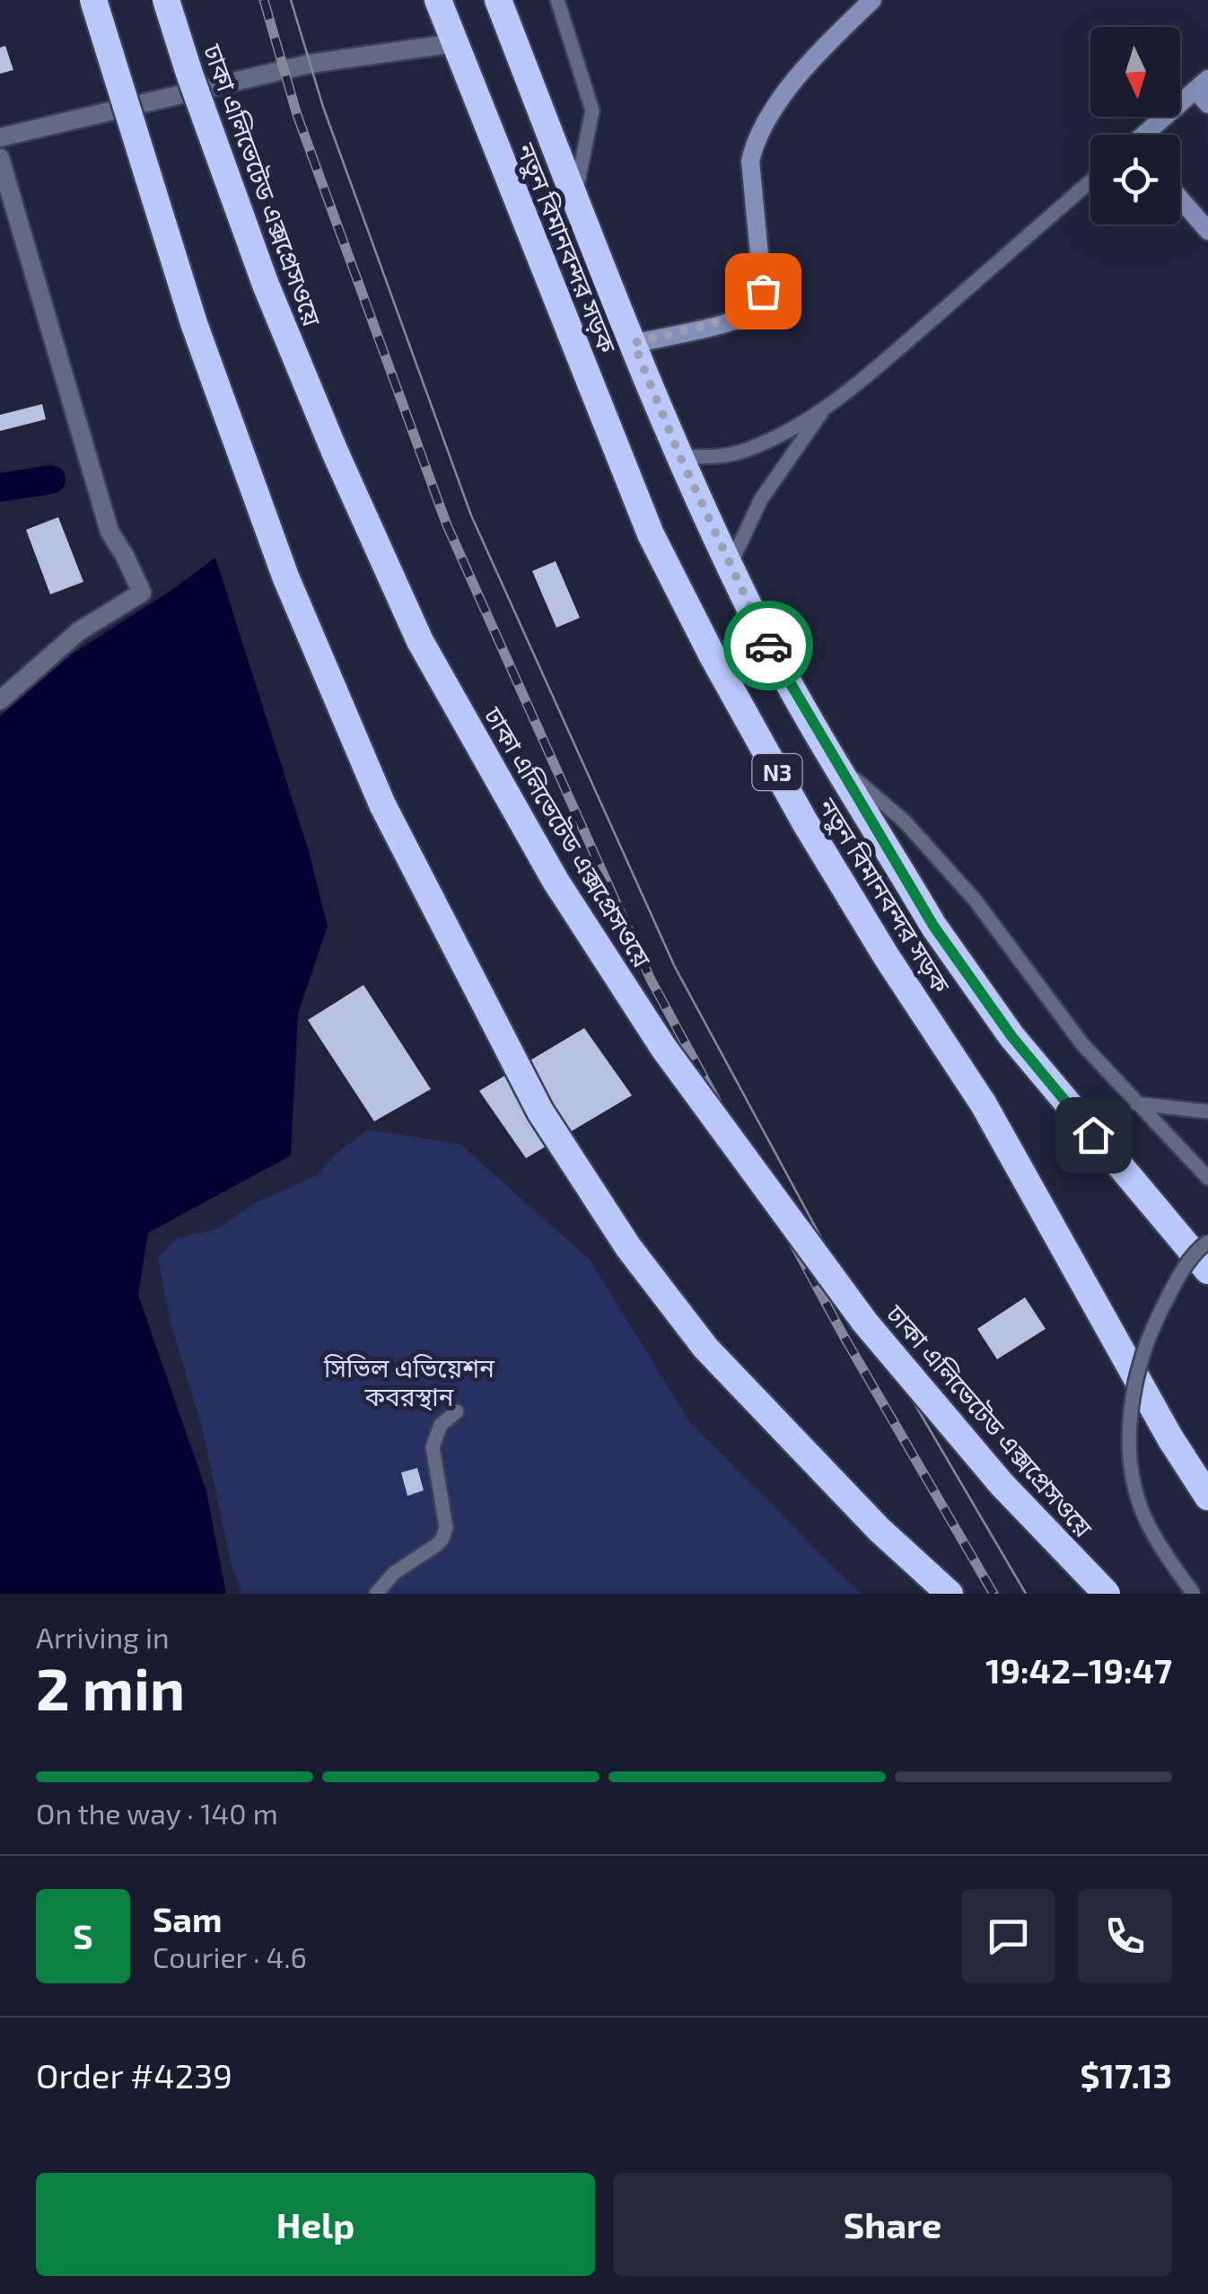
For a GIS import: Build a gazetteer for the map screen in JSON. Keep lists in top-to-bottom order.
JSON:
{
  "streets": {
    "highway": ["ঢাকা এলিভেটেড এক্সপ্রেসওয়ে", "নতুন বিমানবন্দর সড়ক", "N3"]
  },
  "parks": ["সিভিল এভিয়েশন কবরস্থান"],
  "north": "bottom",
  "page": {
    "heading": ["2 min", "Arriving in", "19:42–19:47"],
    "panel": [
      "Sam",
      "Courier · 4.6",
      "Order #4239",
      "$17.13"
    ],
    "bar": "On the way · 140 m",
    "round": "S",
    "buttons": ["Help", "Share"]
  }
}
